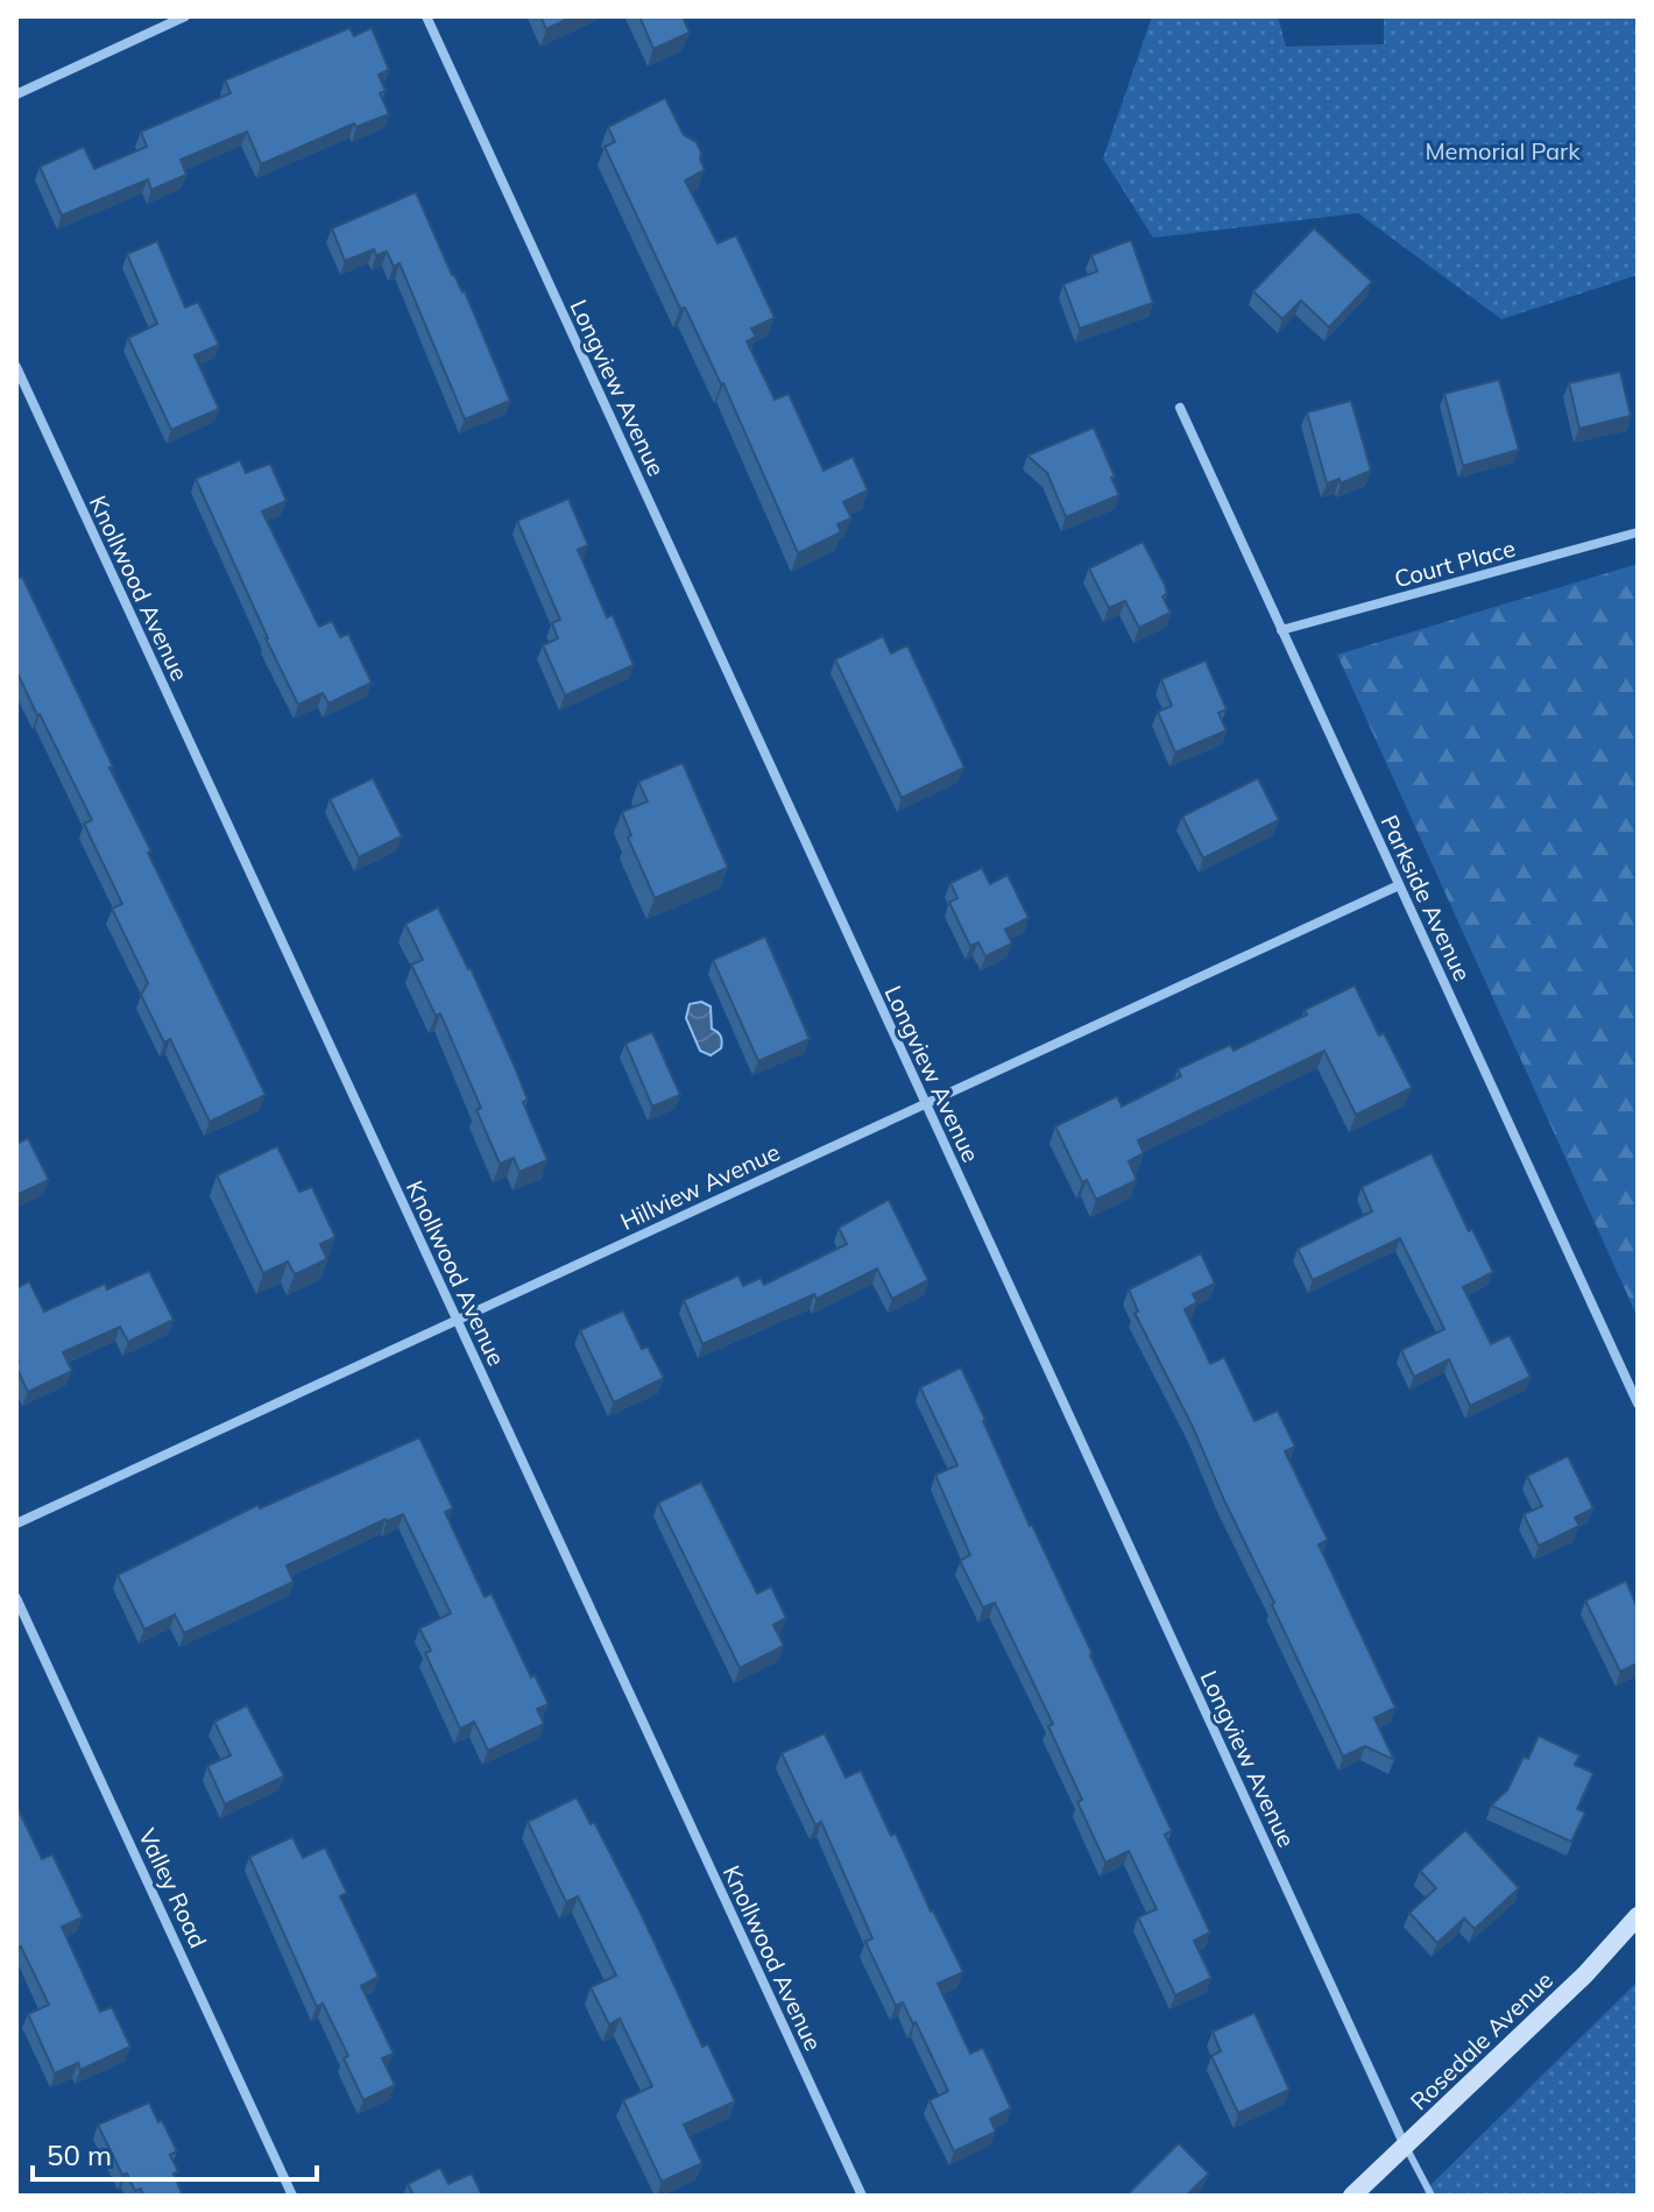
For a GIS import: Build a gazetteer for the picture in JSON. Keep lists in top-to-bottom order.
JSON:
{
  "streets": {
    "street": [
      "Longview Avenue",
      "Court Place",
      "Knollwood Avenue",
      "Parkside Avenue",
      "Hillview Avenue",
      "Valley Road",
      "Rosedale Avenue"
    ]
  },
  "crossings": [
    ["Longview Avenue", "Hillview Avenue"],
    ["Longview Avenue", "Rosedale Avenue"],
    ["Court Place", "Parkside Avenue"],
    ["Knollwood Avenue", "Hillview Avenue"],
    ["Parkside Avenue", "Hillview Avenue"]
  ],
  "parks": ["Memorial Park"],
  "scale_bar": "50 m"
}
